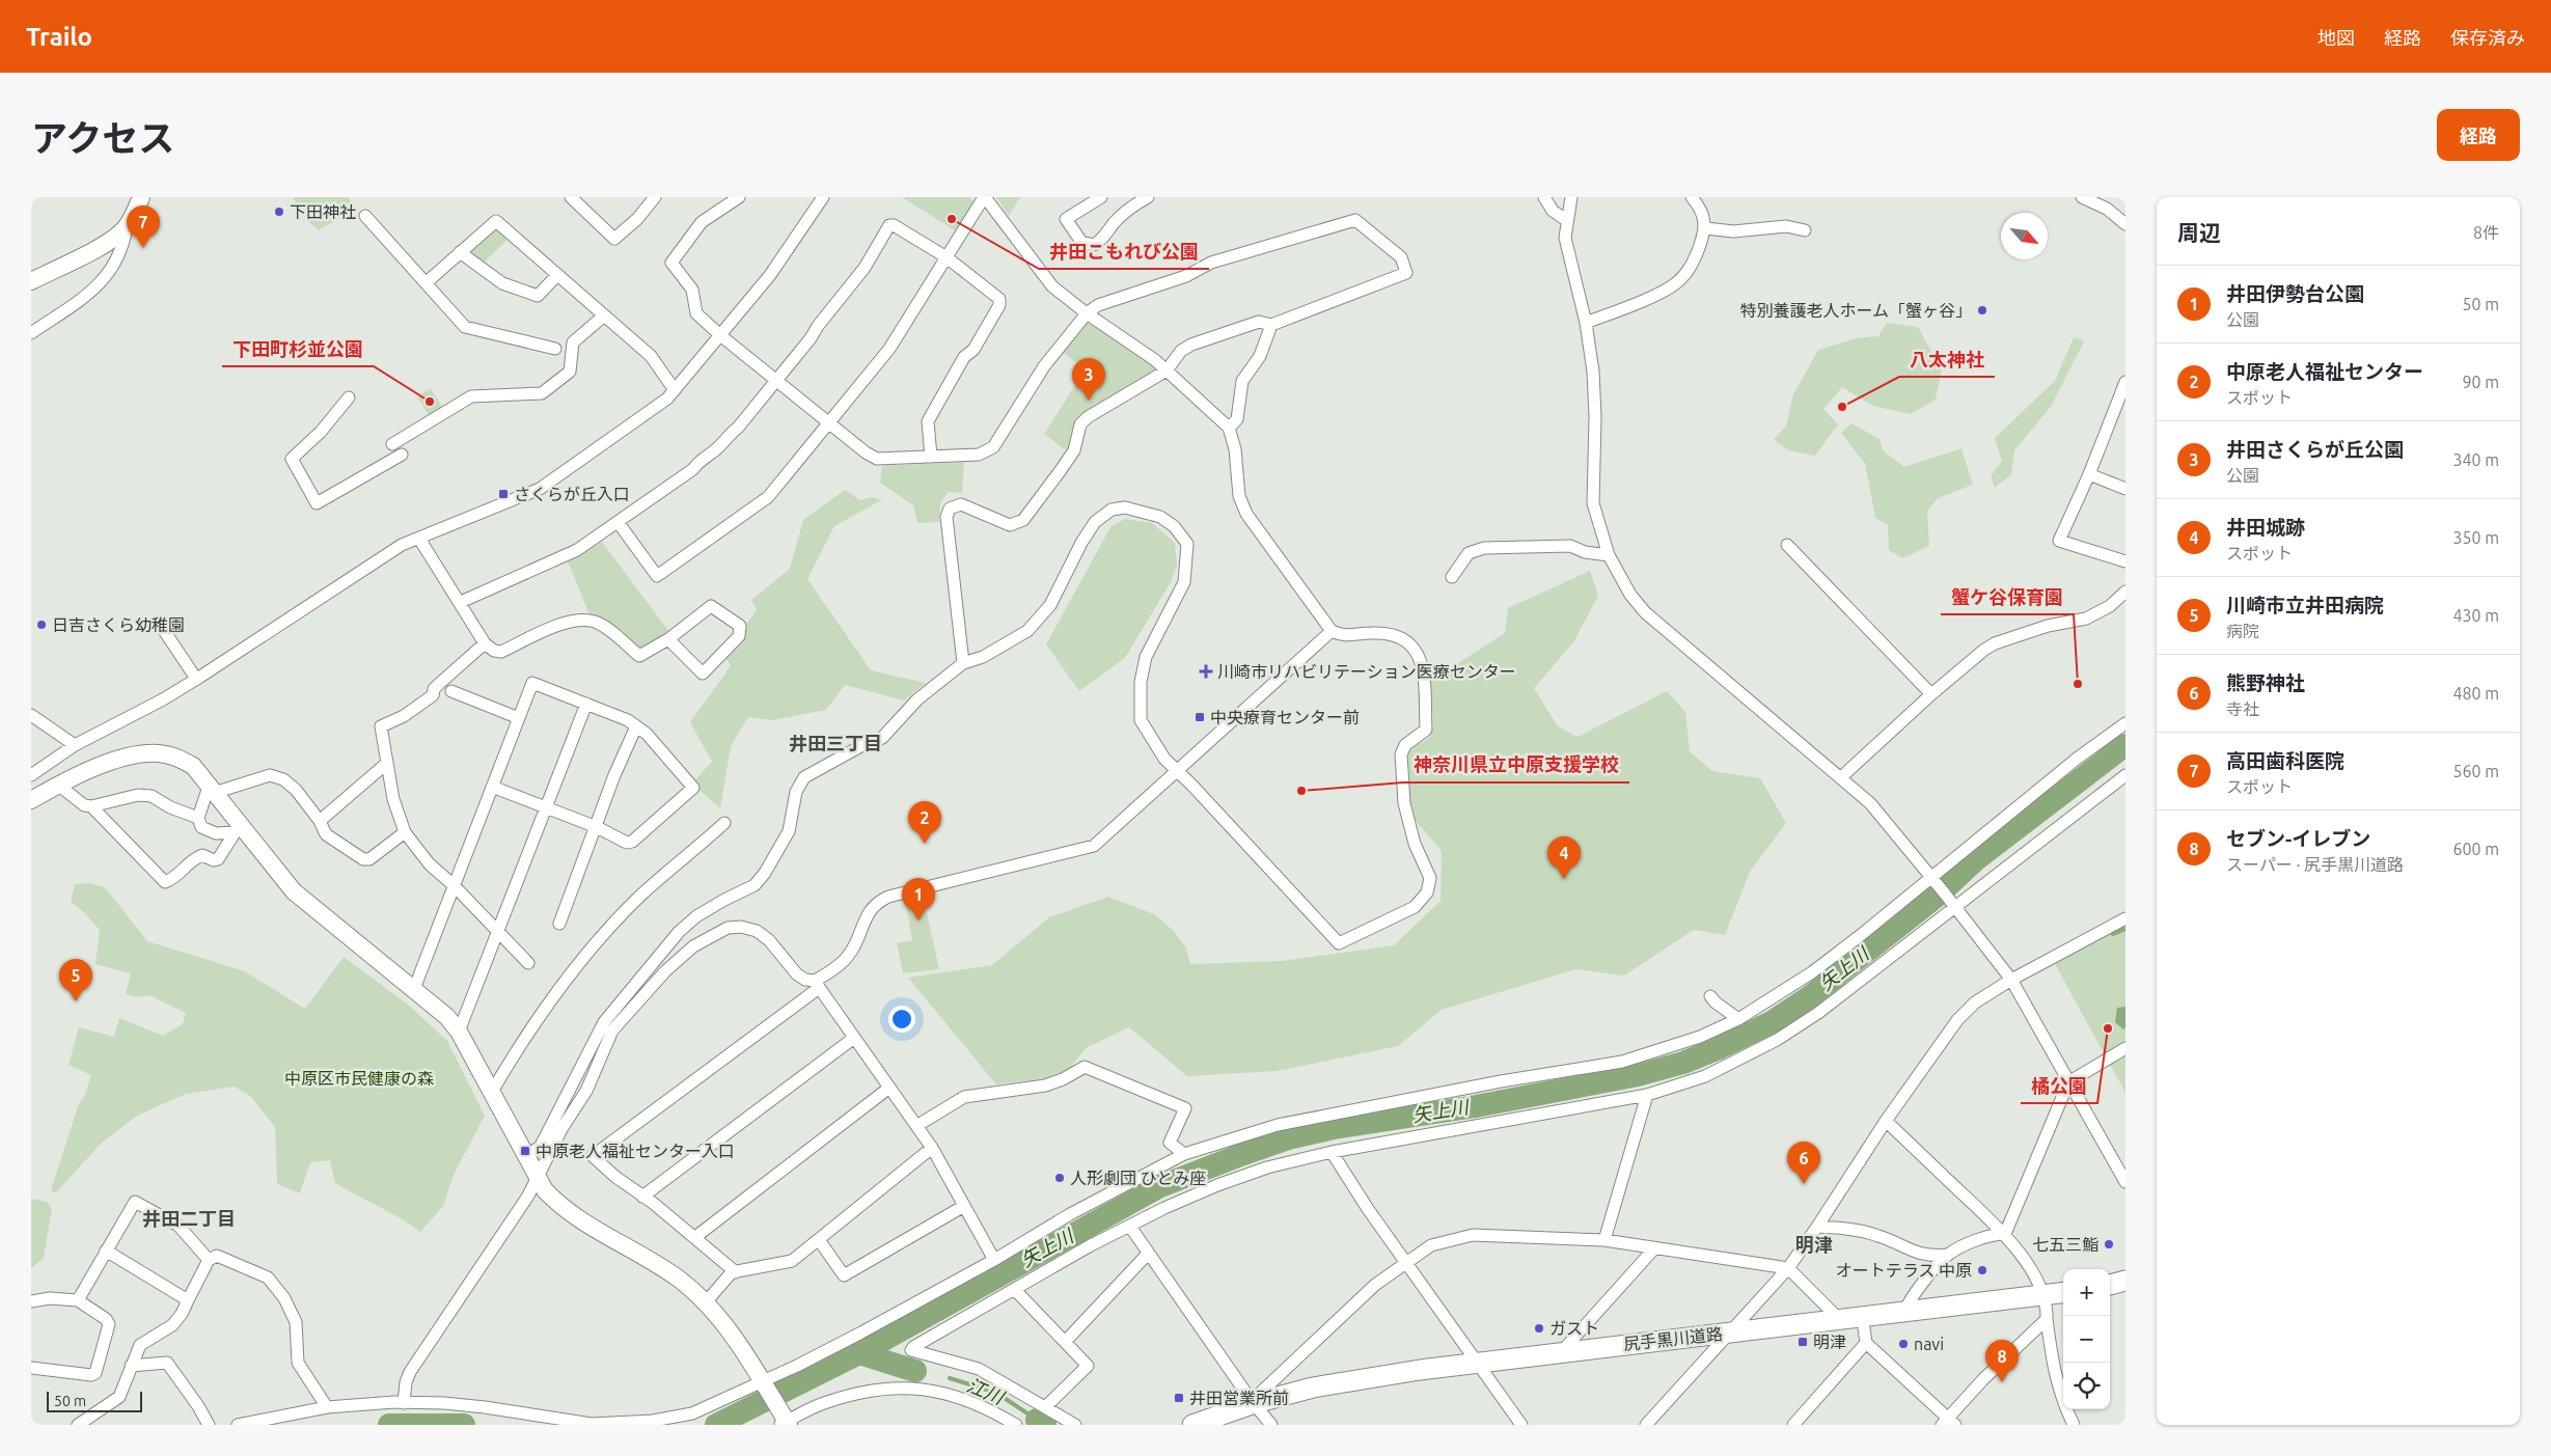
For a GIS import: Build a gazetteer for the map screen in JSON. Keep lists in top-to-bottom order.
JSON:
{
  "streets": {
    "main road": ["尻手黒川道路"]
  },
  "districts": ["井田三丁目", "井田二丁目", "明津"],
  "water": ["矢上川", "江川"],
  "parks": ["中原区市民健康の森"],
  "places": {
    "other": [
      "下田神社",
      "井田こもれび公園",
      "特別養護老人ホーム「蟹ヶ谷」",
      "下田町杉並公園",
      "八太神社",
      "日吉さくら幼稚園",
      "蟹ケ谷保育園",
      "神奈川県立中原支援学校",
      "橘公園",
      "人形劇団 ひとみ座",
      "七五三鮨",
      "オートテラス 中原",
      "ガスト",
      "navi"
    ],
    "transit": [
      "さくらが丘入口",
      "中央療育センター前",
      "中原老人福祉センター入口",
      "明津",
      "井田営業所前"
    ],
    "health": ["川崎市リハビリテーション医療センター"]
  },
  "scale_bar": "50 m",
  "north": "bottom right",
  "page": {
    "header": "Trailo",
    "nav": ["地図", "経路", "保存済み"],
    "title": "アクセス",
    "buttons": "経路",
    "heading": ["周辺", "8件"],
    "pins": [
      "7",
      "3",
      "2",
      "4",
      "1",
      "5",
      "6",
      "8"
    ],
    "list": [
      {
        "mark": "1",
        "name": "井田伊勢台公園",
        "note": "公園",
        "value": "50 m"
      },
      {
        "mark": "2",
        "name": "中原老人福祉センター",
        "note": "スポット",
        "value": "90 m"
      },
      {
        "mark": "3",
        "name": "井田さくらが丘公園",
        "note": "公園",
        "value": "340 m"
      },
      {
        "mark": "4",
        "name": "井田城跡",
        "note": "スポット",
        "value": "350 m"
      },
      {
        "mark": "5",
        "name": "川崎市立井田病院",
        "note": "病院",
        "value": "430 m"
      },
      {
        "mark": "6",
        "name": "熊野神社",
        "note": "寺社",
        "value": "480 m"
      },
      {
        "mark": "7",
        "name": "高田歯科医院",
        "note": "スポット",
        "value": "560 m"
      },
      {
        "mark": "8",
        "name": "セブン-イレブン",
        "note": "スーパー · 尻手黒川道路",
        "value": "600 m"
      }
    ],
    "map_buttons": ["+", "−"],
    "scale": "50 m"
  }
}
